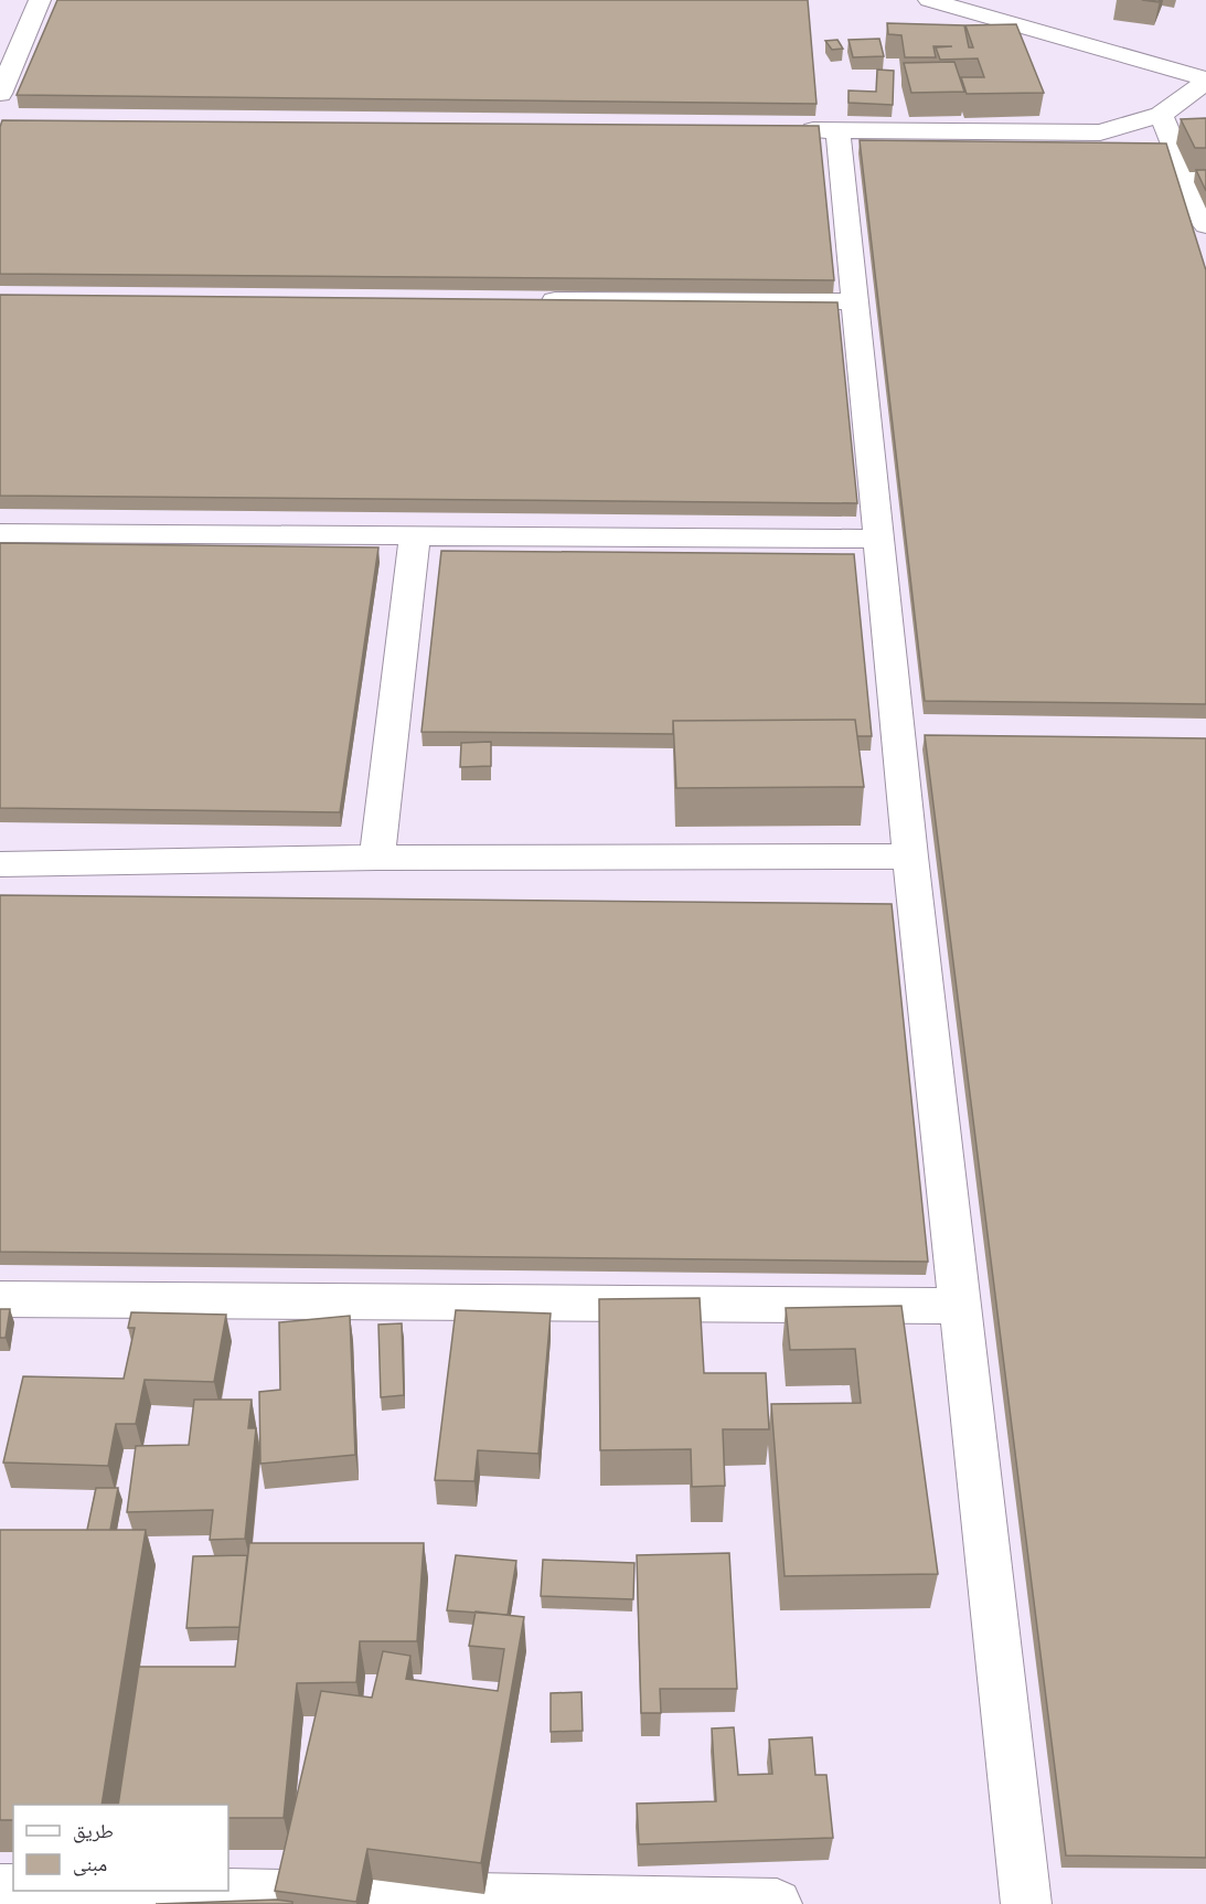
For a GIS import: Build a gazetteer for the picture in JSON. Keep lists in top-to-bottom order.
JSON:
{
  "legend": ["طريق", "مبنى"]
}
